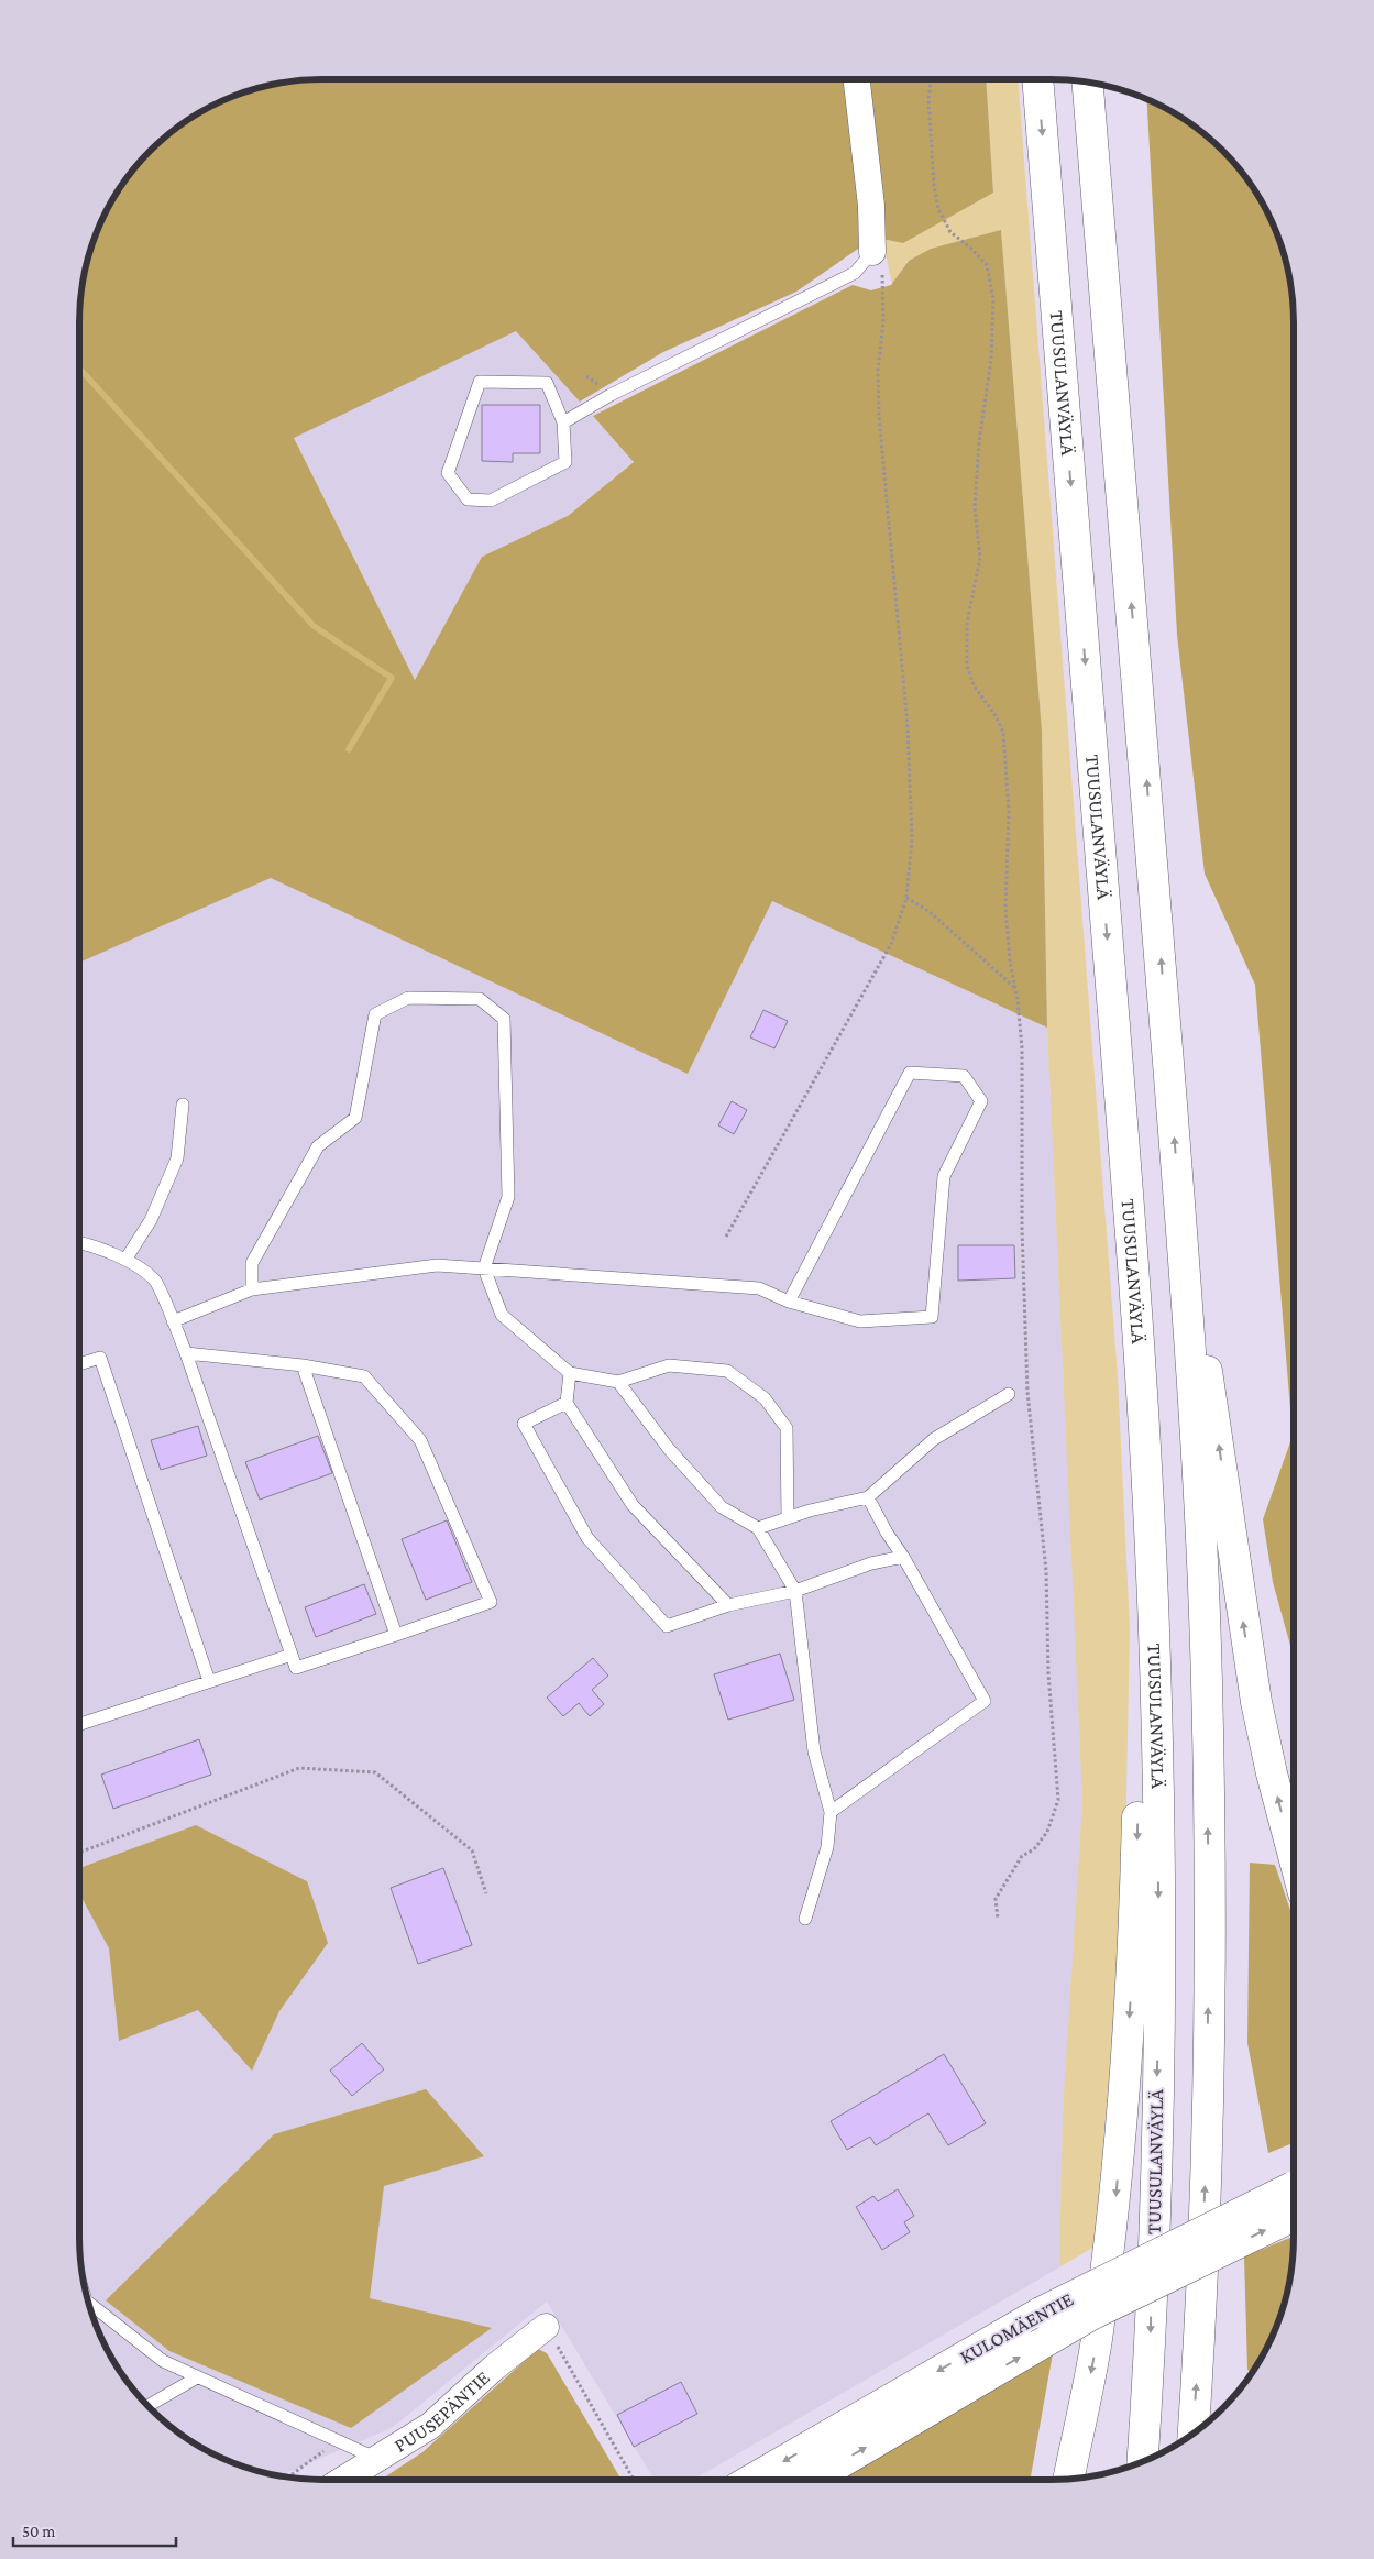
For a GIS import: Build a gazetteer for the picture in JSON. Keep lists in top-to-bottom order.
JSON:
{
  "streets": {
    "main road": ["TUUSULANVÄYLÄ", "KULOMÄENTIE"],
    "street": ["PUUSEPÄNTIE"]
  },
  "scale_bar": "50 m"
}
